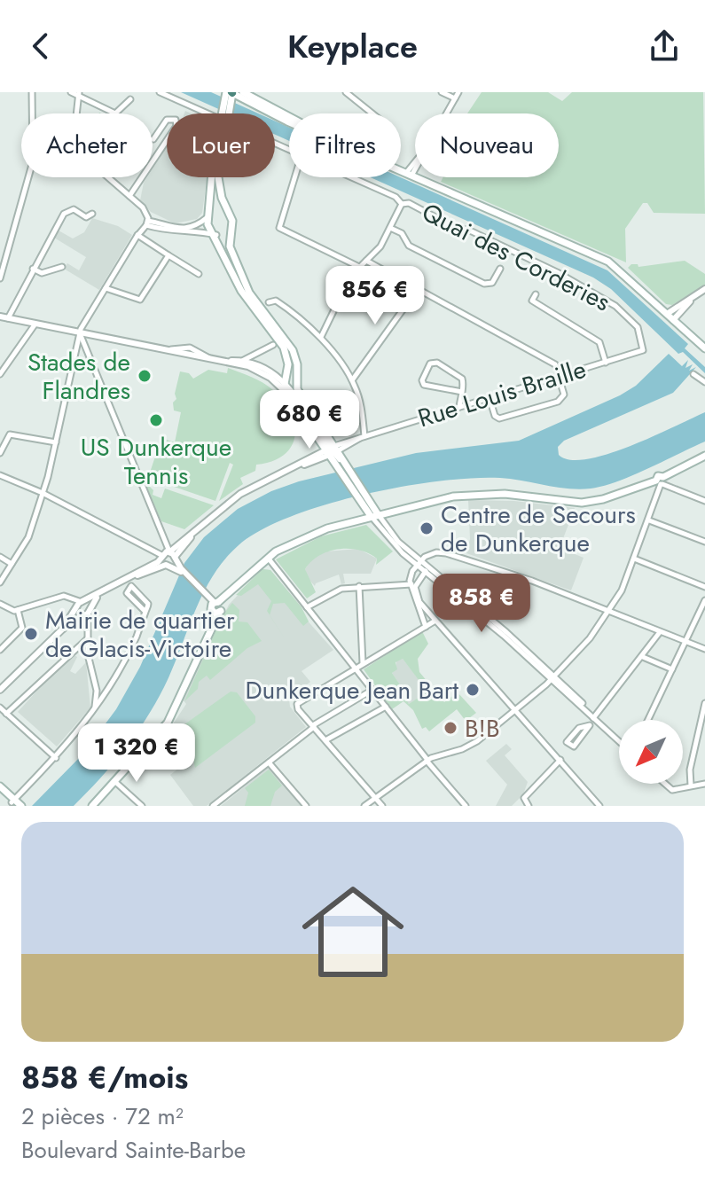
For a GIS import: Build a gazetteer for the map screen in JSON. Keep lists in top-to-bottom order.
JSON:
{
  "streets": {
    "street": ["Quai des Corderies", "Rue Louis Braille"]
  },
  "crossings": [
    ["Quai des Corderies", "Rue Louis Braille"]
  ],
  "places": [
    "Stades de Flandres",
    "US Dunkerque Tennis",
    "Centre de Secours de Dunkerque",
    "Mairie de quartier de Glacis-Victoire",
    "Dunkerque Jean Bart",
    "B!B"
  ],
  "north": "bottom left",
  "page": {
    "header": "Keyplace",
    "chip": [
      "Acheter",
      "Louer",
      "Filtres",
      "Nouveau"
    ],
    "price": [
      "856 €",
      "680 €",
      "858 €",
      "1 320 €"
    ],
    "list": [
      {
        "name": "858 €/mois",
        "note": "2 pièces · 72 m² · Boulevard Sainte-Barbe"
      }
    ]
  }
}
